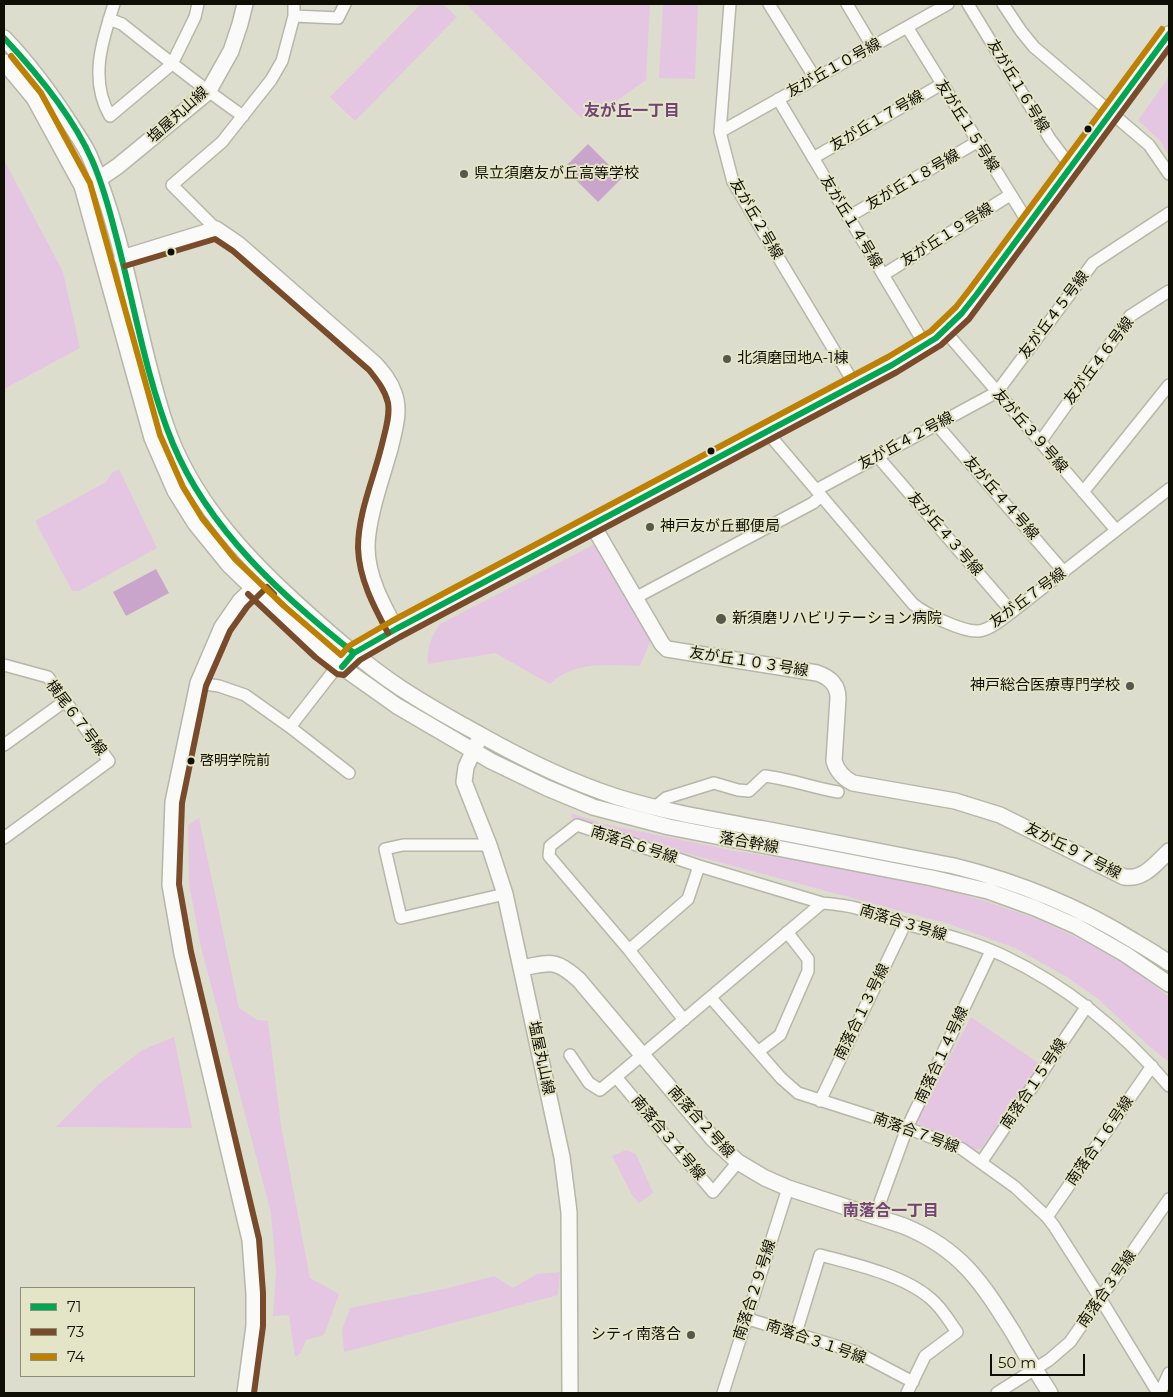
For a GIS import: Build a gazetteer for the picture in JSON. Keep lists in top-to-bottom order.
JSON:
{
  "streets": {
    "street": [
      "友が丘１０号線",
      "友が丘１６号線",
      "塩屋丸山線",
      "友が丘１７号線",
      "友が丘１５号線",
      "友が丘１８号線",
      "友が丘２号線",
      "友が丘１４号線",
      "友が丘１９号線",
      "友が丘４５号線",
      "友が丘４６号線",
      "友が丘３９号線",
      "友が丘４２号線",
      "友が丘４４号線",
      "友が丘４３号線",
      "友が丘７号線",
      "友が丘１０３号線",
      "横尾６７号線",
      "落合幹線",
      "南落合６号線",
      "友が丘９７号線",
      "南落合３号線",
      "南落合１３号線",
      "南落合１４号線",
      "南落合１５号線",
      "南落合２号線",
      "南落合７号線",
      "南落合３４号線",
      "南落合１６号線",
      "南落合２９号線",
      "南落合３１号線"
    ]
  },
  "crossings": [
    ["友が丘１０号線", "友が丘１５号線"],
    ["友が丘１０号線", "友が丘２号線"],
    ["友が丘１０号線", "友が丘１４号線"],
    ["塩屋丸山線", "落合幹線"],
    ["塩屋丸山線", "南落合２号線"],
    ["友が丘１７号線", "友が丘１５号線"],
    ["友が丘１７号線", "友が丘１４号線"],
    ["友が丘１５号線", "友が丘１８号線"],
    ["友が丘１５号線", "友が丘１９号線"],
    ["友が丘１８号線", "友が丘１４号線"],
    ["友が丘１４号線", "友が丘１９号線"],
    ["友が丘４５号線", "友が丘３９号線"],
    ["友が丘４５号線", "友が丘４２号線"],
    ["友が丘４６号線", "友が丘３９号線"],
    ["友が丘３９号線", "友が丘４２号線"],
    ["友が丘３９号線", "友が丘７号線"],
    ["友が丘４２号線", "友が丘４４号線"],
    ["友が丘４２号線", "友が丘４３号線"],
    ["友が丘４２号線", "友が丘７号線"],
    ["友が丘４２号線", "友が丘１０３号線"],
    ["友が丘４４号線", "友が丘７号線"],
    ["友が丘４３号線", "友が丘７号線"],
    ["友が丘１０３号線", "友が丘９７号線"],
    ["南落合６号線", "南落合３号線"],
    ["南落合３号線", "南落合１３号線"],
    ["南落合３号線", "南落合１４号線"],
    ["南落合３号線", "南落合１５号線"],
    ["南落合３号線", "南落合２号線"],
    ["南落合３号線", "南落合７号線"],
    ["南落合３号線", "南落合１６号線"],
    ["南落合１３号線", "南落合７号線"],
    ["南落合１４号線", "南落合２号線"],
    ["南落合１４号線", "南落合７号線"],
    ["南落合１５号線", "南落合７号線"],
    ["南落合２号線", "南落合３４号線"],
    ["南落合２号線", "南落合２９号線"],
    ["南落合７号線", "南落合１６号線"],
    ["南落合２９号線", "南落合３１号線"]
  ],
  "districts": ["友が丘一丁目", "南落合一丁目"],
  "places": [
    "県立須磨友が丘高等学校",
    "北須磨団地A-1棟",
    "神戸友が丘郵便局",
    "新須磨リハビリテーション病院",
    "神戸総合医療専門学校",
    "啓明学院前",
    "シティ南落合"
  ],
  "lines": ["transit line 74", "transit line 71", "transit line 73"],
  "legend": ["71", "73", "74"],
  "scale_bar": "50 m"
}
